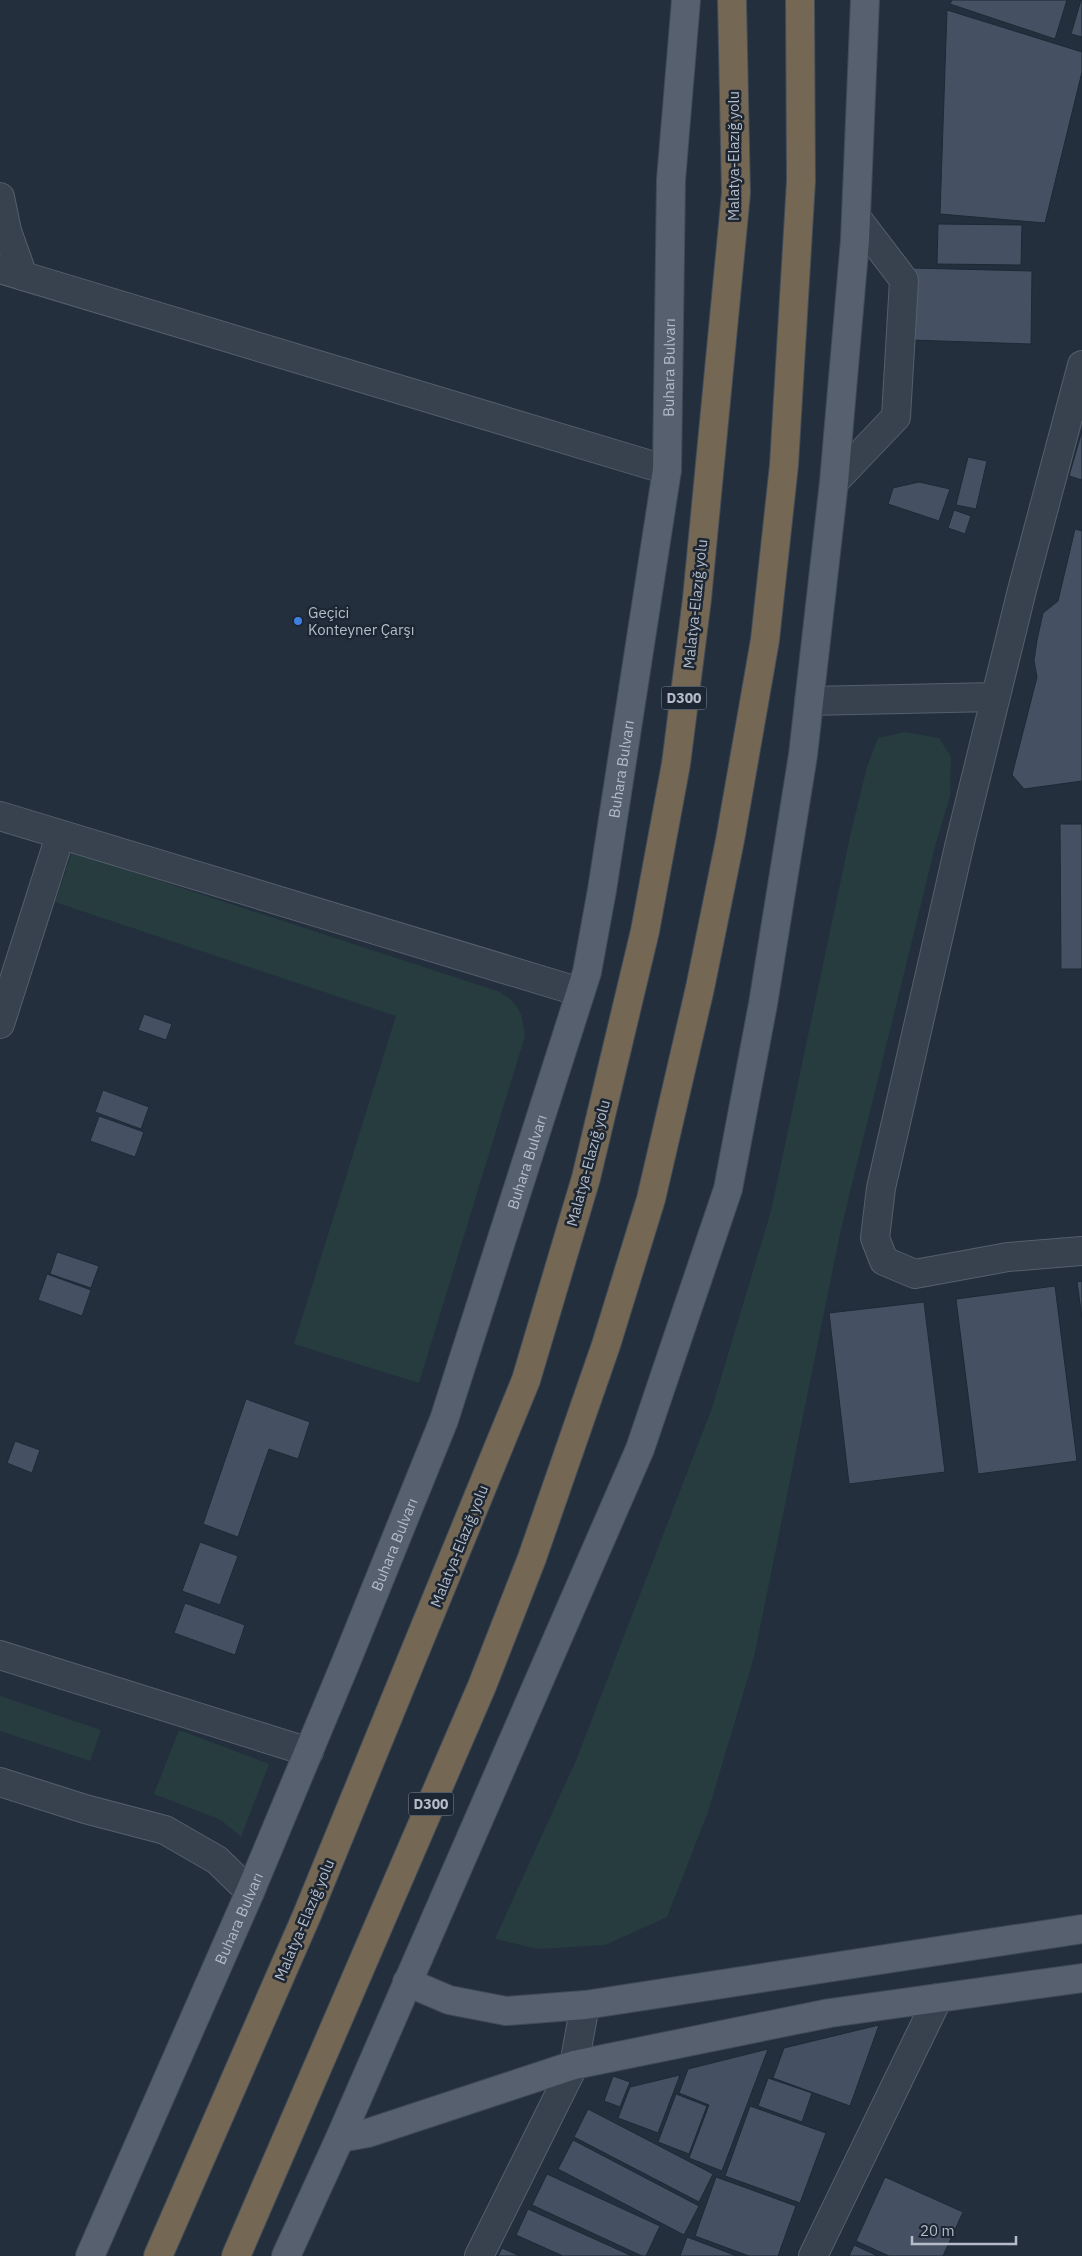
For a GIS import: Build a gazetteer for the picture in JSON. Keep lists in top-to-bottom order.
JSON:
{
  "streets": {
    "highway": ["Malatya-Elazığ yolu", "D300"],
    "main road": ["Buhara Bulvarı"]
  },
  "places": ["Geçici Konteyner Çarşı"],
  "scale_bar": "20 m"
}
